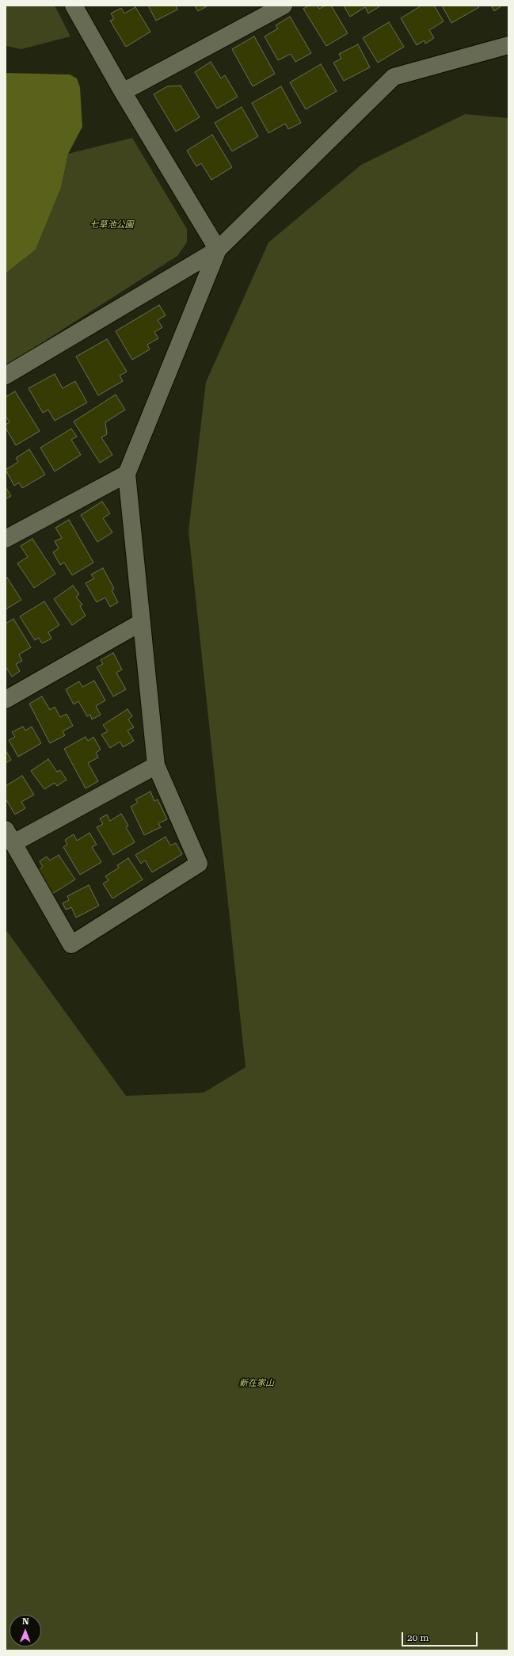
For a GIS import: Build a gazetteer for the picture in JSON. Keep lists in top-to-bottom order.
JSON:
{
  "parks": ["七草池公園", "新在家山"],
  "scale_bar": "20 m",
  "north": "top"
}
